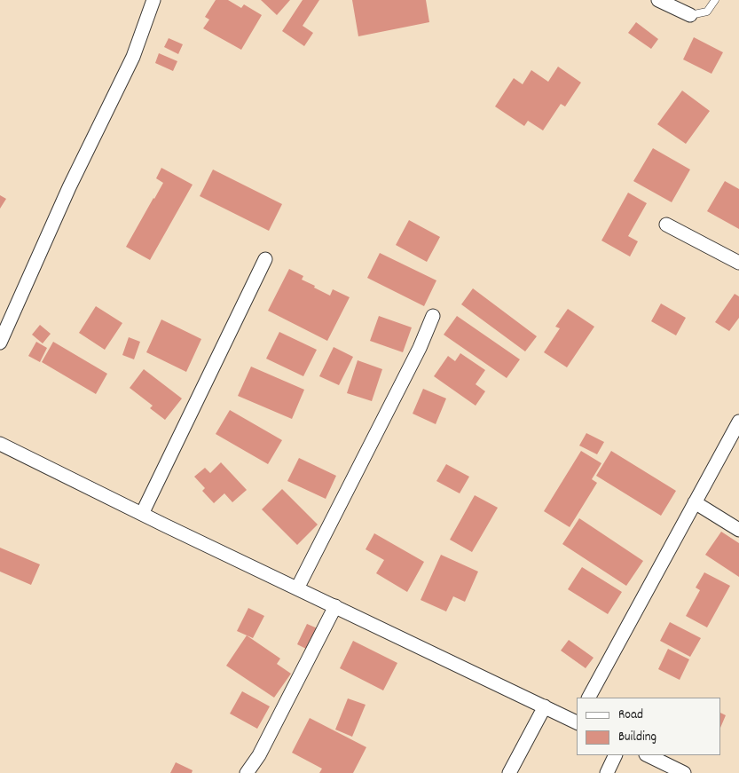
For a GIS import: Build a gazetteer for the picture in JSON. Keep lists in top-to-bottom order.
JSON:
{
  "legend": ["Road", "Building"]
}
